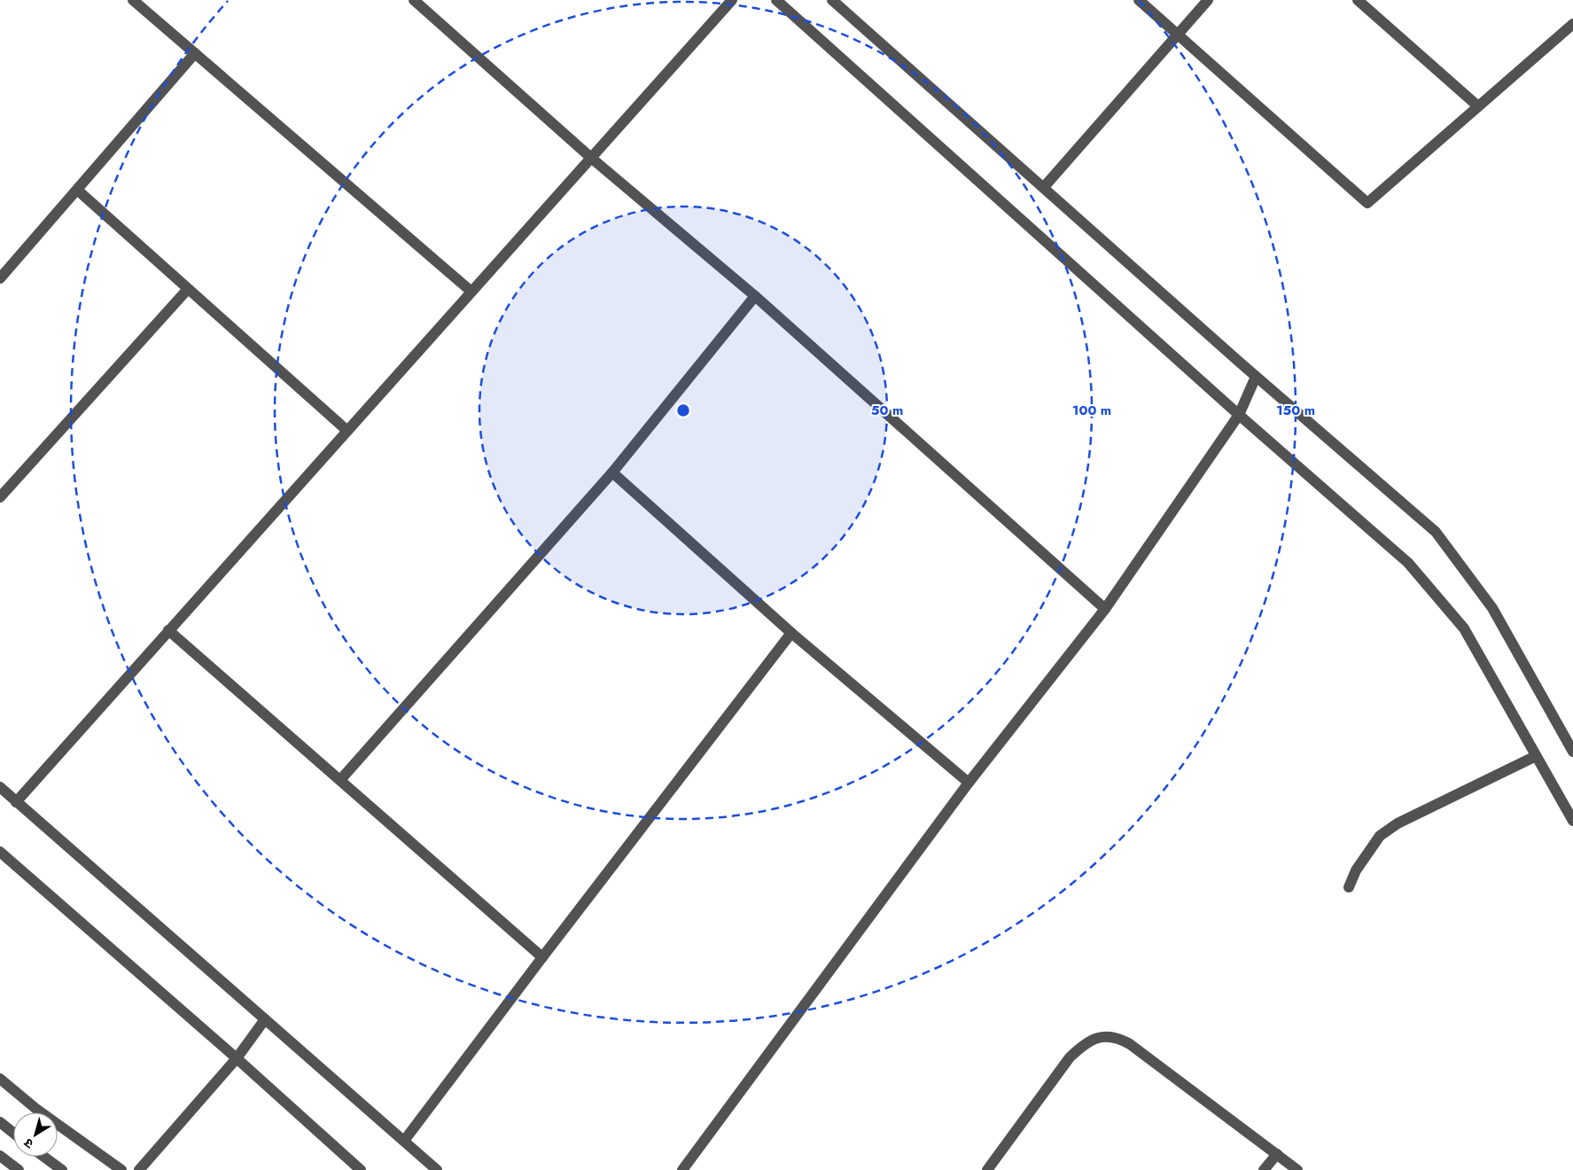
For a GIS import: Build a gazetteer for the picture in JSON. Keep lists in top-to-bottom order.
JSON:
{
  "north": "bottom left",
  "rings": ["50 m", "100 m", "150 m"]
}
